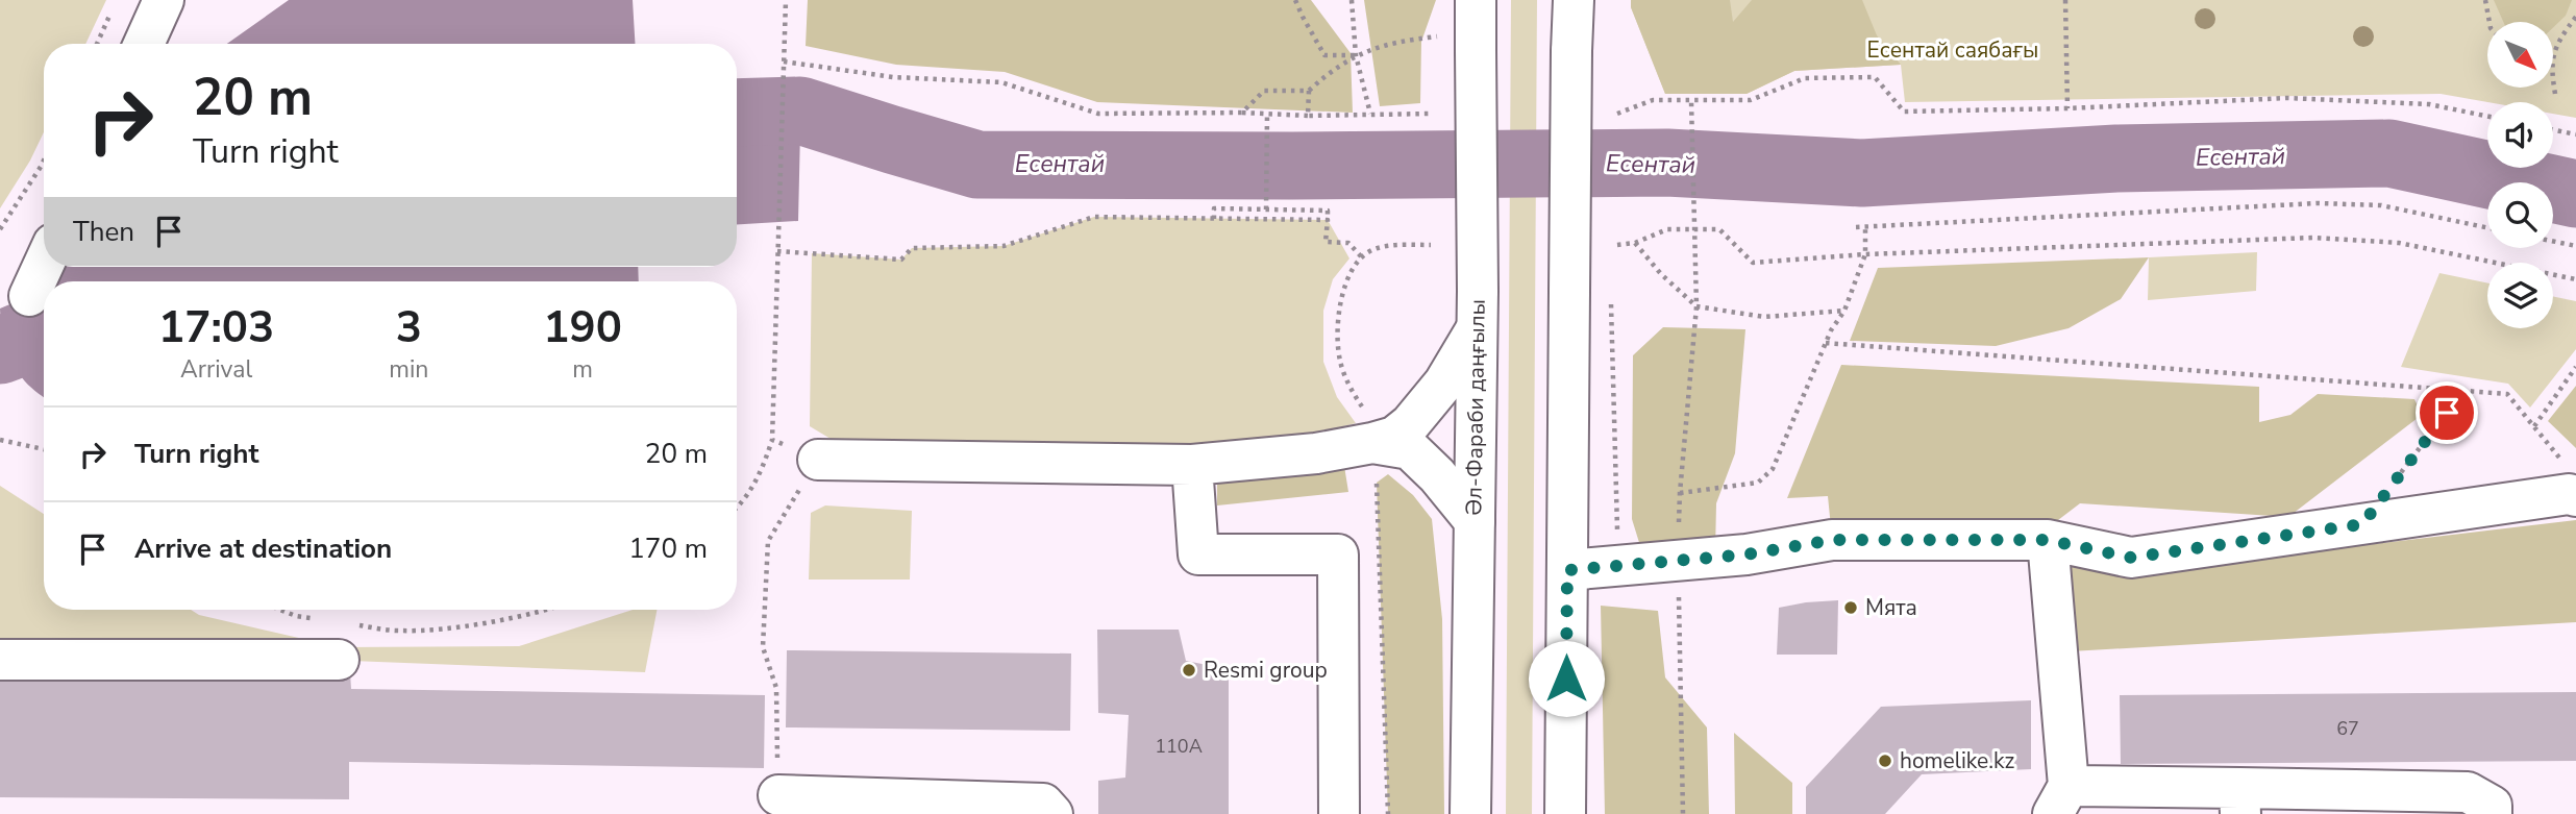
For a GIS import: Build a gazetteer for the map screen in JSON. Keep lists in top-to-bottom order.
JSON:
{
  "streets": {
    "main road": ["Әл-Фараби даңғылы"]
  },
  "water": ["Есентай"],
  "parks": ["Есентай саябағы"],
  "places": ["Мята", "Resmi group", "homelike.kz"],
  "house_numbers": ["67", "110А"],
  "north": "bottom right",
  "page": {
    "turn": ["20 m", "Turn right"],
    "then": "Then",
    "eta": [
      "17:03",
      "Arrival",
      "3",
      "min",
      "190",
      "m"
    ],
    "list": [
      {
        "name": "Turn right",
        "value": "20 m"
      },
      {
        "name": "Arrive at destination",
        "value": "170 m"
      }
    ]
  }
}
